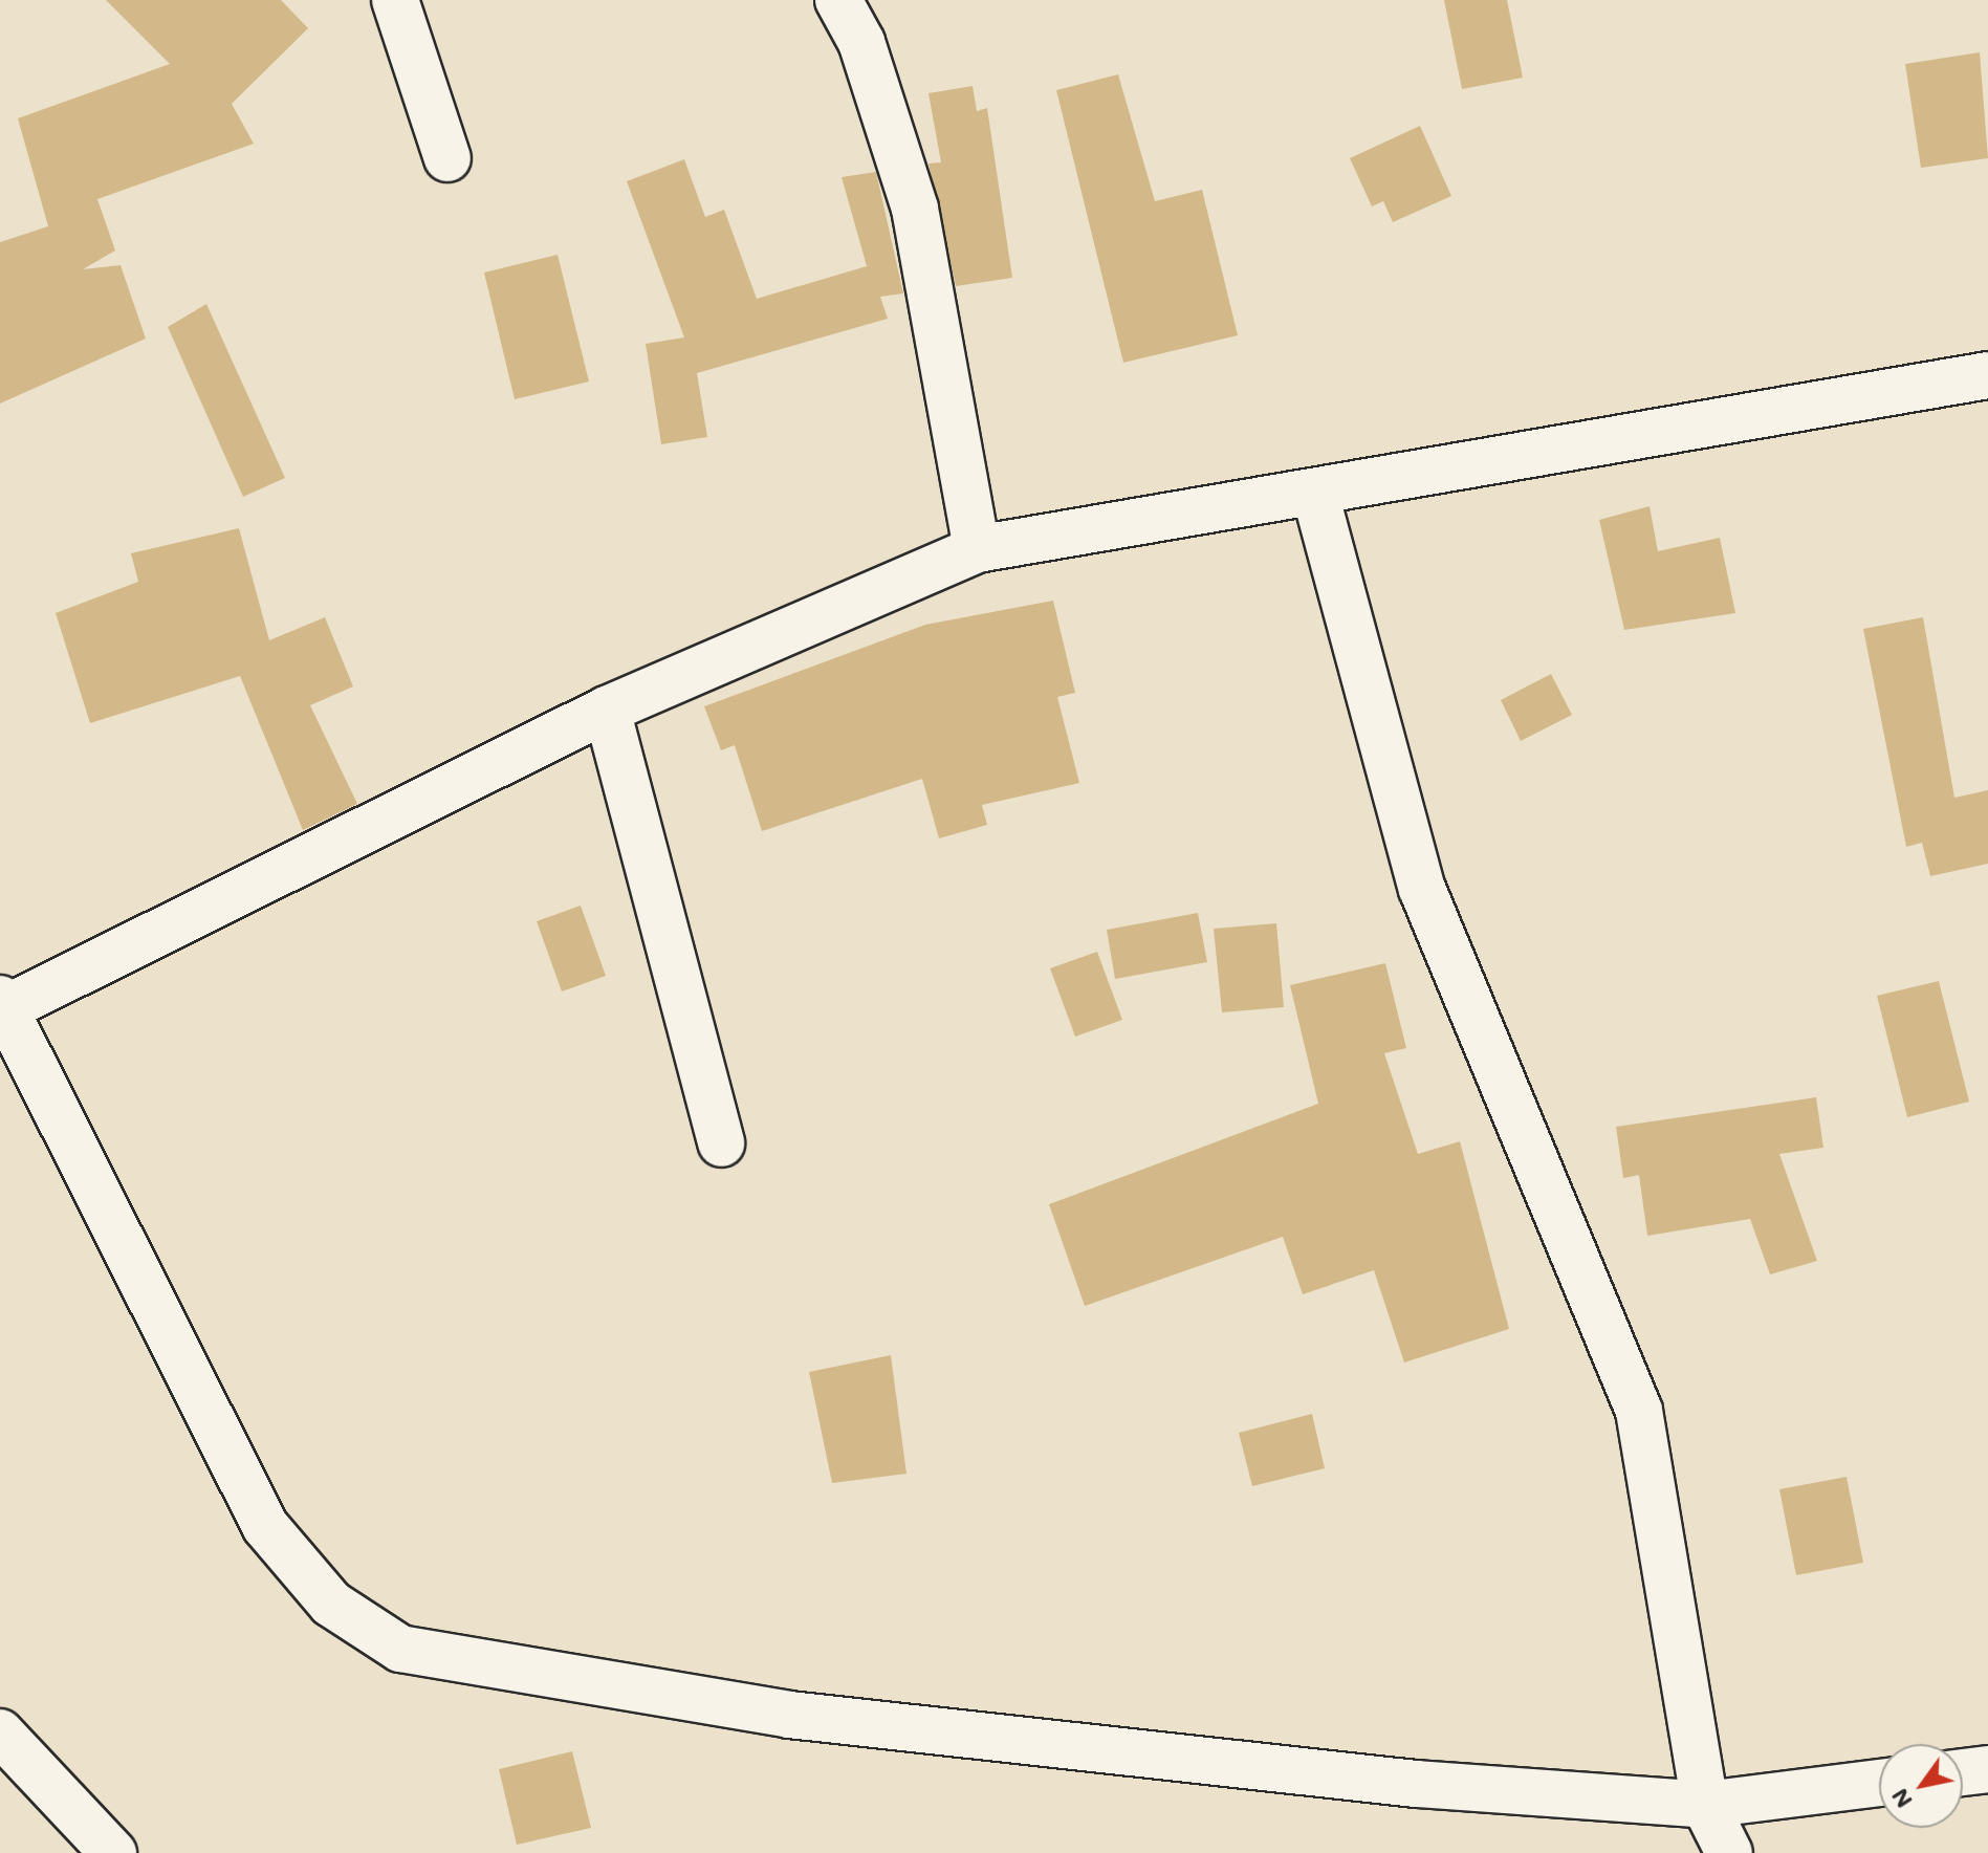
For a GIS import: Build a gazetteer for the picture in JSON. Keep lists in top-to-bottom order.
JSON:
{
  "north": "bottom left"
}
